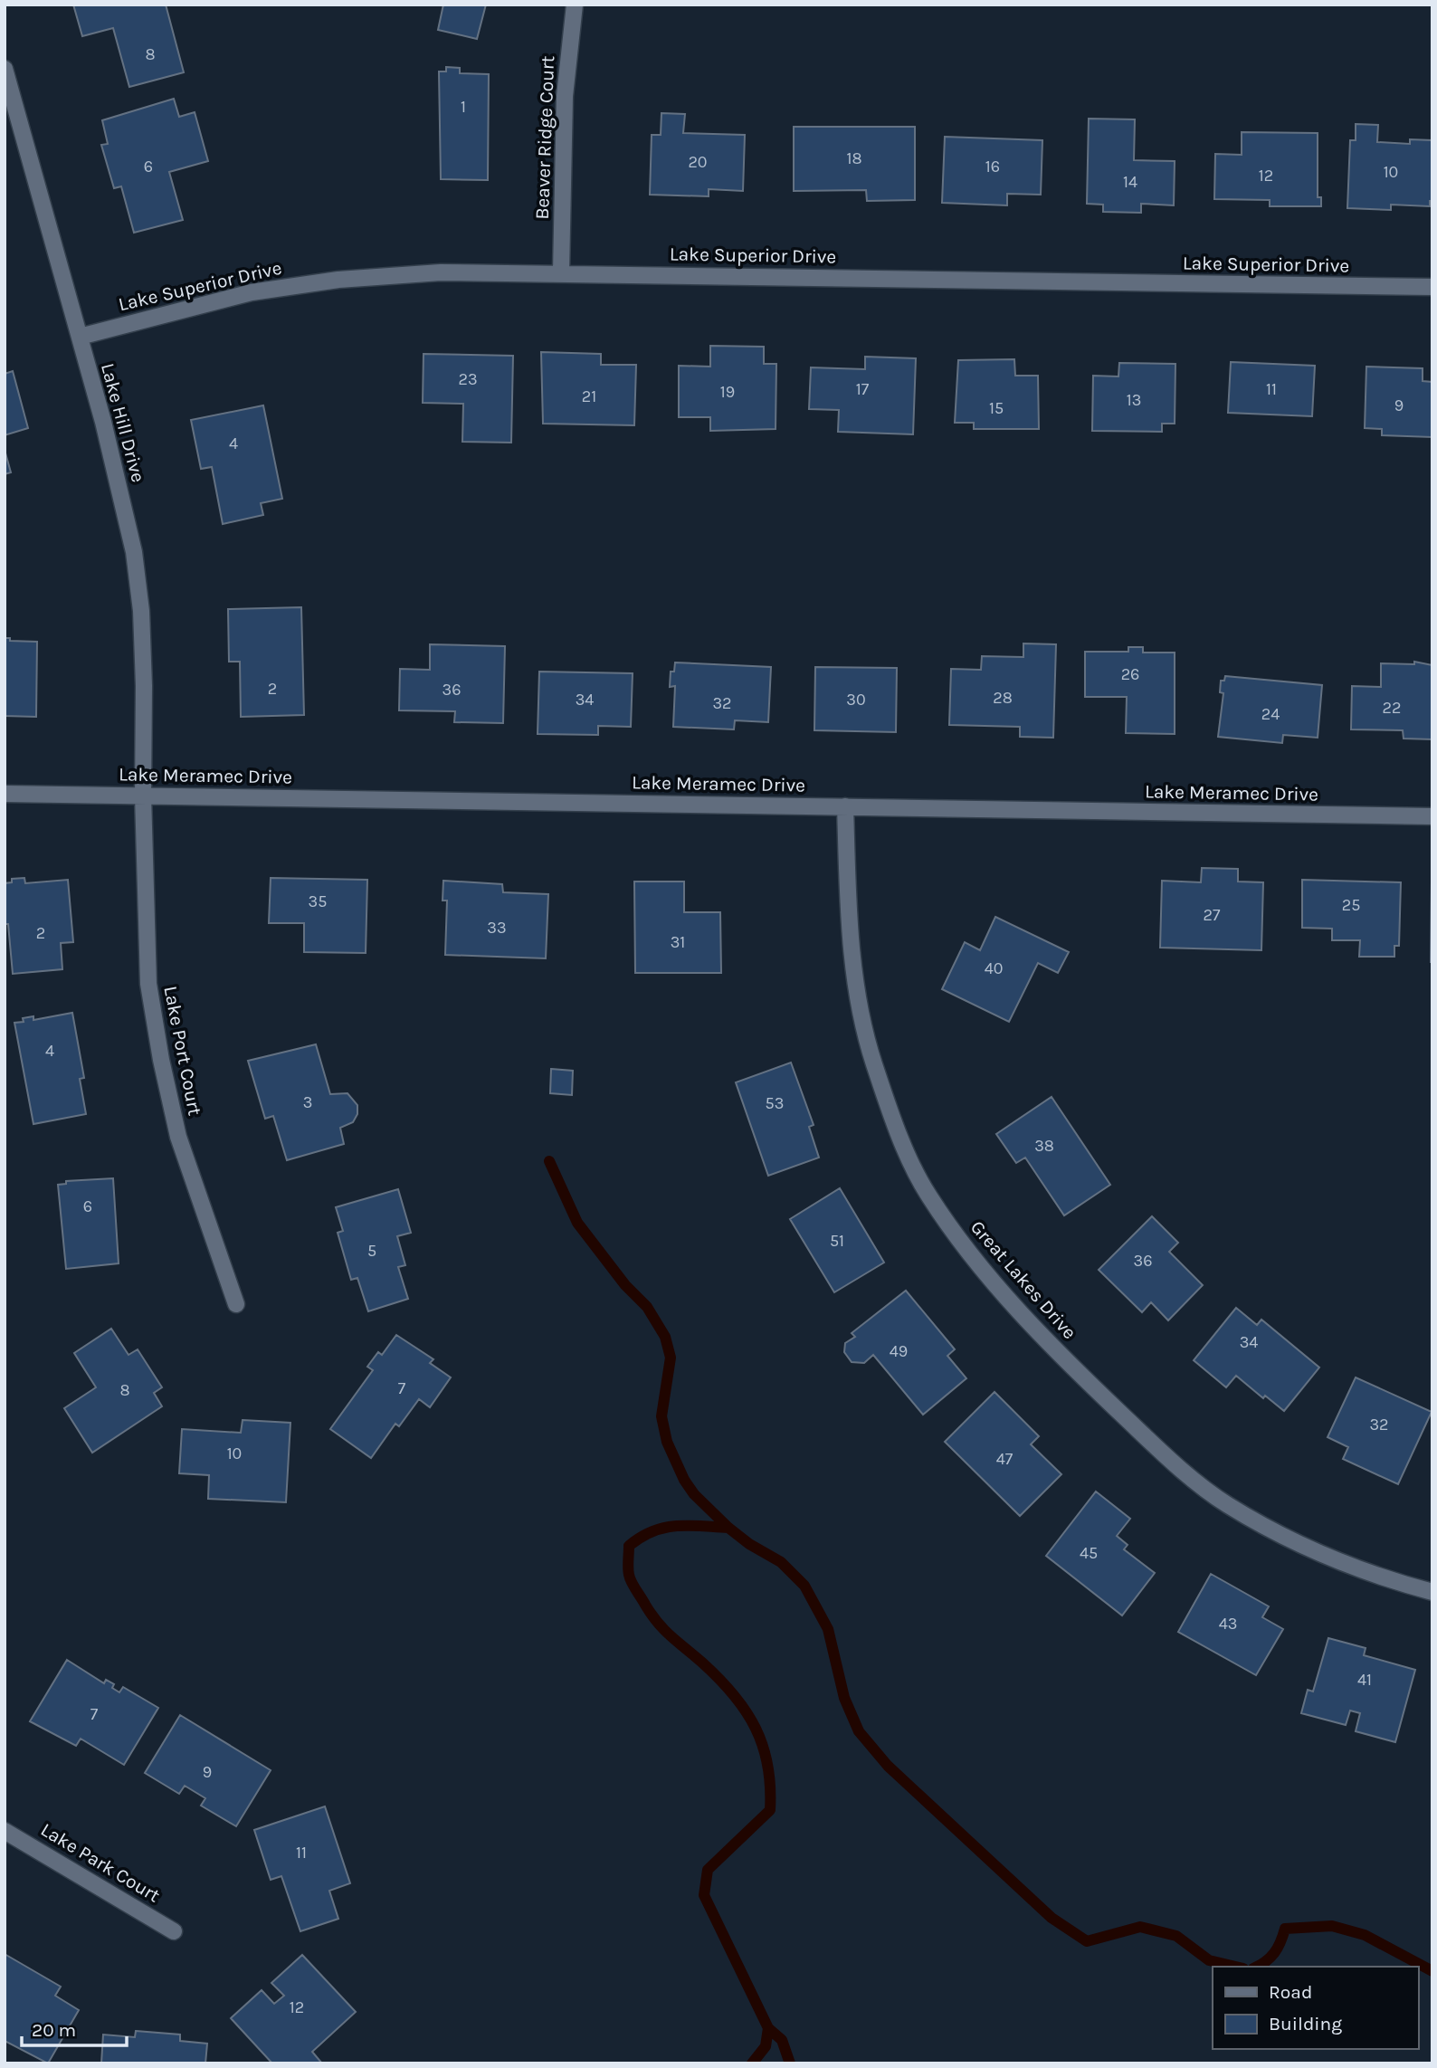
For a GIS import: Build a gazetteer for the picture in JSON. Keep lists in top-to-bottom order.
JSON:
{
  "streets": {
    "street": [
      "Beaver Ridge Court",
      "Lake Superior Drive",
      "Lake Hill Drive",
      "Lake Meramec Drive",
      "Lake Port Court",
      "Great Lakes Drive",
      "Lake Park Court"
    ]
  },
  "crossings": [
    ["Beaver Ridge Court", "Lake Superior Drive"],
    ["Lake Superior Drive", "Lake Hill Drive"],
    ["Lake Hill Drive", "Lake Meramec Drive"],
    ["Lake Hill Drive", "Lake Port Court"],
    ["Lake Meramec Drive", "Lake Port Court"],
    ["Lake Meramec Drive", "Great Lakes Drive"]
  ],
  "house_numbers": [
    "8",
    "1",
    "18",
    "20",
    "6",
    "16",
    "10",
    "12",
    "14",
    "23",
    "17",
    "11",
    "19",
    "21",
    "13",
    "9",
    "15",
    "4",
    "26",
    "2",
    "36",
    "28",
    "34",
    "30",
    "32",
    "22",
    "24",
    "35",
    "25",
    "27",
    "33",
    "2",
    "31",
    "40",
    "4",
    "3",
    "53",
    "38",
    "6",
    "51",
    "5",
    "36",
    "34",
    "49",
    "7",
    "8",
    "32",
    "10",
    "47",
    "45",
    "43",
    "41",
    "7",
    "9",
    "11",
    "12"
  ],
  "legend": ["Road", "Building"],
  "scale_bar": "20 m"
}
